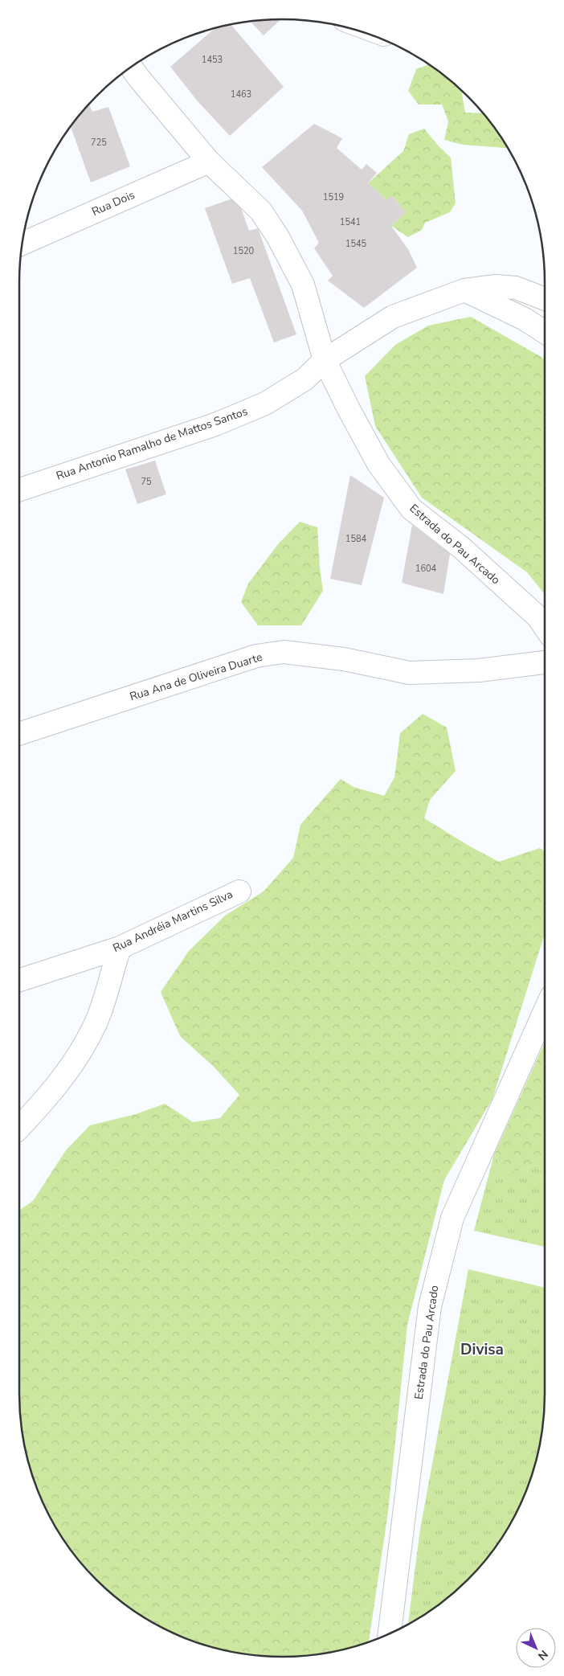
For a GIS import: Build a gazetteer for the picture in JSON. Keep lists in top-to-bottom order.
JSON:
{
  "streets": {
    "street": [
      "Rua Dois",
      "Rua Antonio Ramalho de Mattos Santos",
      "Estrada do Pau Arcado",
      "Rua Ana de Oliveira Duarte",
      "Rua Andréia Martins Silva"
    ]
  },
  "crossings": [
    ["Rua Dois", "Estrada do Pau Arcado"],
    ["Rua Antonio Ramalho de Mattos Santos", "Estrada do Pau Arcado"]
  ],
  "districts": ["Divisa"],
  "house_numbers": [
    "1453",
    "1463",
    "725",
    "1519",
    "1541",
    "1545",
    "1520",
    "75",
    "1584",
    "1604"
  ],
  "north": "bottom right"
}
